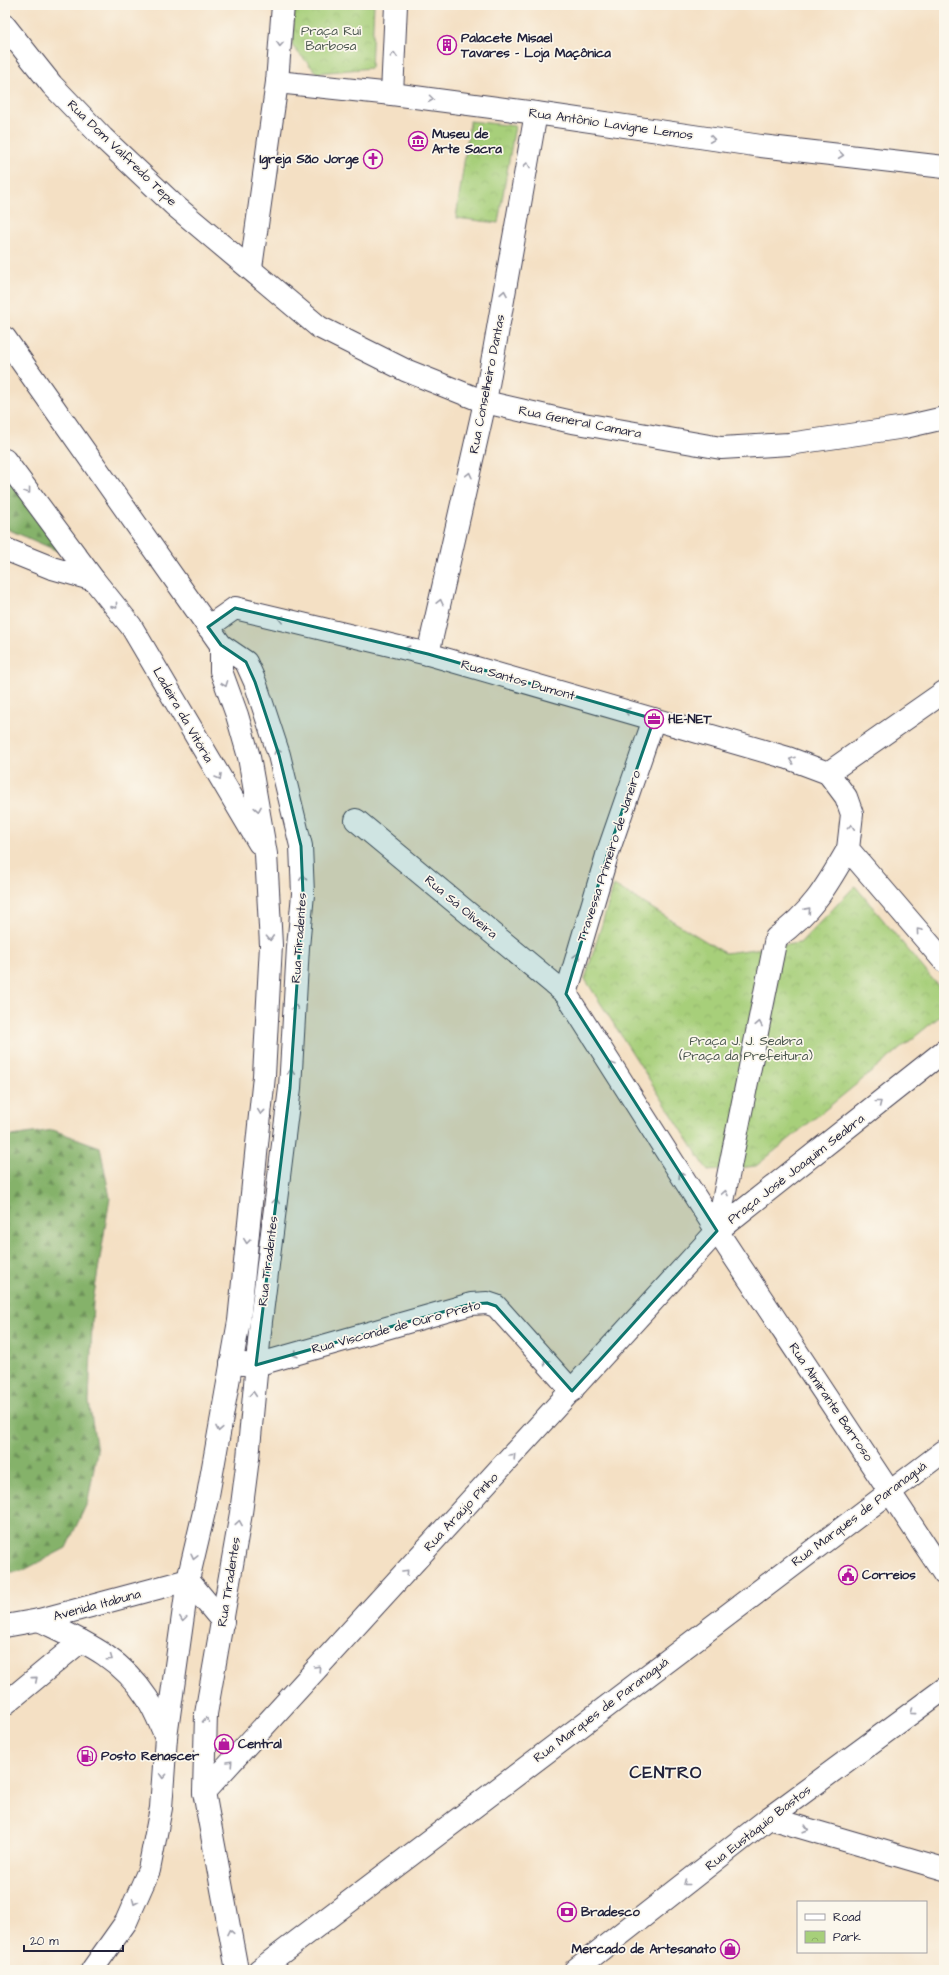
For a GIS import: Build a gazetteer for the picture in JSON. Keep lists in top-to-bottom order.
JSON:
{
  "streets": {
    "street": [
      "Rua Antônio Lavigne Lemos",
      "Rua Dom Valfredo Tepe",
      "Rua Conselheiro Dantas",
      "Rua General Camara",
      "Rua Santos Dumont",
      "Ladeira da Vitória",
      "Travessa Primeiro de Janeiro",
      "Rua Sá Oliveira",
      "Rua Tiradentes",
      "Praça José Joaquim Seabra",
      "Rua Visconde de Ouro Preto",
      "Rua Almirante Barroso",
      "Rua Araújo Pinho",
      "Rua Marques de Paranaguá",
      "Avenida Itabuna",
      "Rua Eustáquio Bastos"
    ]
  },
  "crossings": [
    ["Rua Antônio Lavigne Lemos", "Rua Conselheiro Dantas"],
    ["Rua Dom Valfredo Tepe", "Rua General Camara"],
    ["Rua Conselheiro Dantas", "Rua General Camara"],
    ["Rua Conselheiro Dantas", "Rua Santos Dumont"],
    ["Rua Santos Dumont", "Travessa Primeiro de Janeiro"],
    ["Ladeira da Vitória", "Rua Tiradentes"],
    ["Travessa Primeiro de Janeiro", "Rua Sá Oliveira"],
    ["Travessa Primeiro de Janeiro", "Praça José Joaquim Seabra"],
    ["Rua Sá Oliveira", "Praça José Joaquim Seabra"],
    ["Rua Tiradentes", "Rua Visconde de Ouro Preto"],
    ["Rua Tiradentes", "Rua Araújo Pinho"],
    ["Rua Tiradentes", "Avenida Itabuna"],
    ["Praça José Joaquim Seabra", "Rua Almirante Barroso"],
    ["Praça José Joaquim Seabra", "Rua Araújo Pinho"],
    ["Rua Visconde de Ouro Preto", "Rua Araújo Pinho"],
    ["Rua Almirante Barroso", "Rua Araújo Pinho"],
    ["Rua Almirante Barroso", "Rua Marques de Paranaguá"]
  ],
  "one_way": [
    "Rua Antônio Lavigne Lemos",
    "Rua Conselheiro Dantas",
    "Rua Santos Dumont",
    "Rua Visconde de Ouro Preto",
    "Rua Araújo Pinho",
    "Rua Eustáquio Bastos"
  ],
  "districts": ["CENTRO"],
  "parks": ["Praça Rui Barbosa", "Praça J. J. Seabra (Praça da Prefeitura)"],
  "places": {
    "building": ["Palacete Misael Tavares - Loja Maçônica"],
    "museum": ["Museu de Arte Sacra"],
    "church": ["Igreja São Jorge"],
    "office": ["HE-NET"],
    "public building": ["Correios"],
    "shop": ["Central", "Mercado de Artesanato"],
    "fuel station": ["Posto Renascer"],
    "bank": ["Bradesco"]
  },
  "legend": ["Road", "Park"],
  "scale_bar": "20 m"
}
